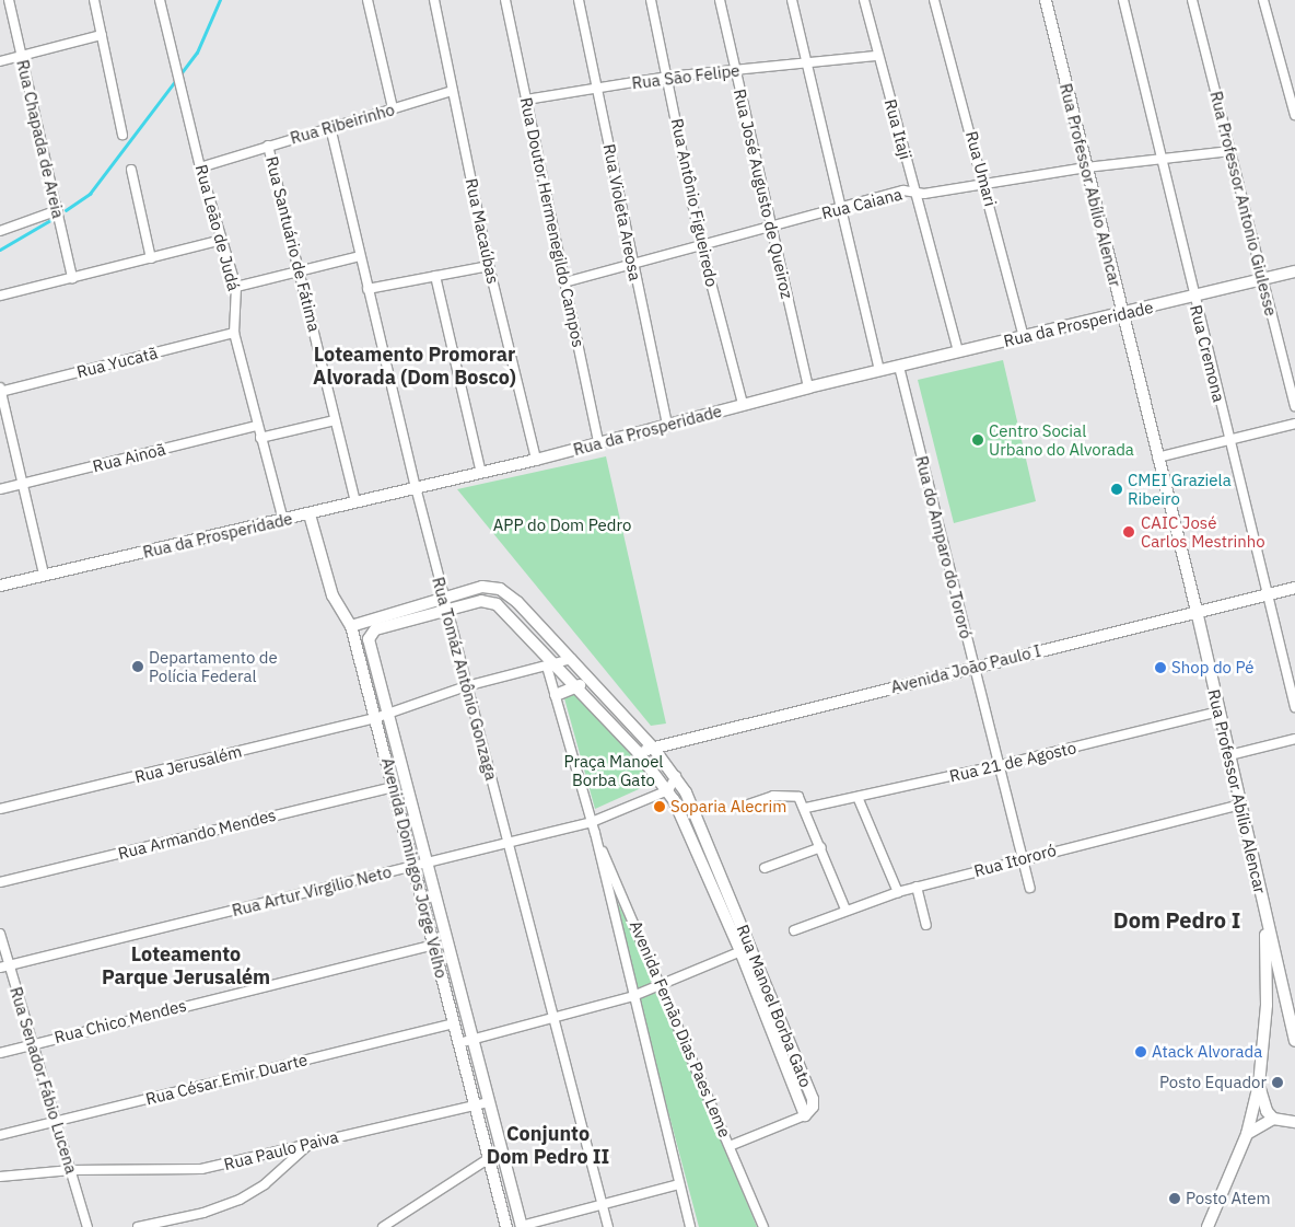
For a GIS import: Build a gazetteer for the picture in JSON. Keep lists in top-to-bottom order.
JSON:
{
  "streets": {
    "street": [
      "Rua São Felipe",
      "Rua Ribeirinho",
      "Rua Itaji",
      "Rua Chapada de Areia",
      "Rua Umari",
      "Rua Professor Abílio Alencar",
      "Rua José Augusto de Queiroz",
      "Rua Antônio Figueiredo",
      "Rua Caiana",
      "Rua Professor Antonio Giulesse",
      "Rua Violeta Areosa",
      "Rua Doutor Hermenegildo Campos",
      "Rua Leão de Judá",
      "Rua Macaúbas",
      "Rua Santuário de Fátima",
      "Rua da Prosperidade",
      "Rua Cremona",
      "Rua Yucatã",
      "Rua Ainoã",
      "Rua do Amparo do Tororó",
      "Avenida João Paulo I",
      "Rua Tomáz Antônio Gonzaga",
      "Rua 21 de Agosto",
      "Rua Jerusalém",
      "Rua Armando Mendes",
      "Rua Itororó",
      "Avenida Domingos Jorge Velho",
      "Rua Artur Virgilio Neto",
      "Rua Manoel Borba Gato",
      "Rua Chico Mendes",
      "Avenida Fernão Dias Paes Leme",
      "Rua César Emir Duarte",
      "Rua Senador Fábio Lucena",
      "Rua Paulo Paiva"
    ]
  },
  "crossings": [
    ["Rua São Felipe", "Rua Itaji"],
    ["Rua São Felipe", "Rua José Augusto de Queiroz"],
    ["Rua São Felipe", "Rua Antônio Figueiredo"],
    ["Rua São Felipe", "Rua Violeta Areosa"],
    ["Rua São Felipe", "Rua Doutor Hermenegildo Campos"],
    ["Rua Ribeirinho", "Rua Leão de Judá"],
    ["Rua Ribeirinho", "Rua Macaúbas"],
    ["Rua Ribeirinho", "Rua Santuário de Fátima"],
    ["Rua Ribeirinho", "Rua Tomáz Antônio Gonzaga"],
    ["Rua Itaji", "Rua Caiana"],
    ["Rua Itaji", "Rua da Prosperidade"],
    ["Rua Umari", "Rua Caiana"],
    ["Rua Umari", "Rua da Prosperidade"],
    ["Rua Professor Abílio Alencar", "Rua Caiana"],
    ["Rua Professor Abílio Alencar", "Rua da Prosperidade"],
    ["Rua Professor Abílio Alencar", "Avenida João Paulo I"],
    ["Rua Professor Abílio Alencar", "Rua 21 de Agosto"],
    ["Rua Professor Abílio Alencar", "Rua Itororó"],
    ["Rua José Augusto de Queiroz", "Rua Caiana"],
    ["Rua José Augusto de Queiroz", "Rua da Prosperidade"],
    ["Rua Antônio Figueiredo", "Rua Caiana"],
    ["Rua Antônio Figueiredo", "Rua da Prosperidade"],
    ["Rua Caiana", "Rua Professor Antonio Giulesse"],
    ["Rua Caiana", "Rua Violeta Areosa"],
    ["Rua Caiana", "Rua Doutor Hermenegildo Campos"],
    ["Rua Caiana", "Rua Cremona"],
    ["Rua Professor Antonio Giulesse", "Rua da Prosperidade"],
    ["Rua Violeta Areosa", "Rua da Prosperidade"],
    ["Rua Doutor Hermenegildo Campos", "Rua da Prosperidade"],
    ["Rua Leão de Judá", "Rua da Prosperidade"],
    ["Rua Leão de Judá", "Rua Yucatã"],
    ["Rua Leão de Judá", "Rua Ainoã"],
    ["Rua Macaúbas", "Rua da Prosperidade"],
    ["Rua Santuário de Fátima", "Rua da Prosperidade"],
    ["Rua da Prosperidade", "Rua Cremona"],
    ["Rua da Prosperidade", "Rua do Amparo do Tororó"],
    ["Rua da Prosperidade", "Rua Tomáz Antônio Gonzaga"],
    ["Rua da Prosperidade", "Avenida Domingos Jorge Velho"],
    ["Rua Cremona", "Avenida João Paulo I"],
    ["Rua do Amparo do Tororó", "Avenida João Paulo I"],
    ["Rua do Amparo do Tororó", "Rua 21 de Agosto"],
    ["Rua do Amparo do Tororó", "Rua Itororó"],
    ["Avenida João Paulo I", "Rua Manoel Borba Gato"],
    ["Rua Tomáz Antônio Gonzaga", "Rua Jerusalém"],
    ["Rua Tomáz Antônio Gonzaga", "Rua Artur Virgilio Neto"],
    ["Rua Tomáz Antônio Gonzaga", "Rua Manoel Borba Gato"],
    ["Rua Jerusalém", "Avenida Domingos Jorge Velho"],
    ["Rua Jerusalém", "Rua Manoel Borba Gato"],
    ["Rua Jerusalém", "Avenida Fernão Dias Paes Leme"],
    ["Rua Armando Mendes", "Avenida Domingos Jorge Velho"],
    ["Avenida Domingos Jorge Velho", "Rua Artur Virgilio Neto"],
    ["Avenida Domingos Jorge Velho", "Rua Manoel Borba Gato"],
    ["Avenida Domingos Jorge Velho", "Rua Chico Mendes"],
    ["Avenida Domingos Jorge Velho", "Rua César Emir Duarte"],
    ["Avenida Domingos Jorge Velho", "Rua Paulo Paiva"],
    ["Rua Artur Virgilio Neto", "Rua Manoel Borba Gato"],
    ["Rua Artur Virgilio Neto", "Avenida Fernão Dias Paes Leme"],
    ["Rua Artur Virgilio Neto", "Rua Senador Fábio Lucena"],
    ["Rua Manoel Borba Gato", "Avenida Fernão Dias Paes Leme"],
    ["Rua Chico Mendes", "Rua Senador Fábio Lucena"],
    ["Rua César Emir Duarte", "Rua Senador Fábio Lucena"],
    ["Rua Senador Fábio Lucena", "Rua Paulo Paiva"]
  ],
  "districts": [
    "Loteamento Promorar Alvorada (Dom Bosco)",
    "Dom Pedro I",
    "Loteamento Parque Jerusalém",
    "Conjunto Dom Pedro II"
  ],
  "parks": ["APP do Dom Pedro", "Praça Manoel Borba Gato"],
  "places": [
    "Centro Social Urbano do Alvorada",
    "CMEI Graziela Ribeiro",
    "CAIC José Carlos Mestrinho",
    "Departamento de Polícia Federal",
    "Shop do Pé",
    "Soparia Alecrim",
    "Atack Alvorada",
    "Posto Equador",
    "Posto Atem"
  ]
}
